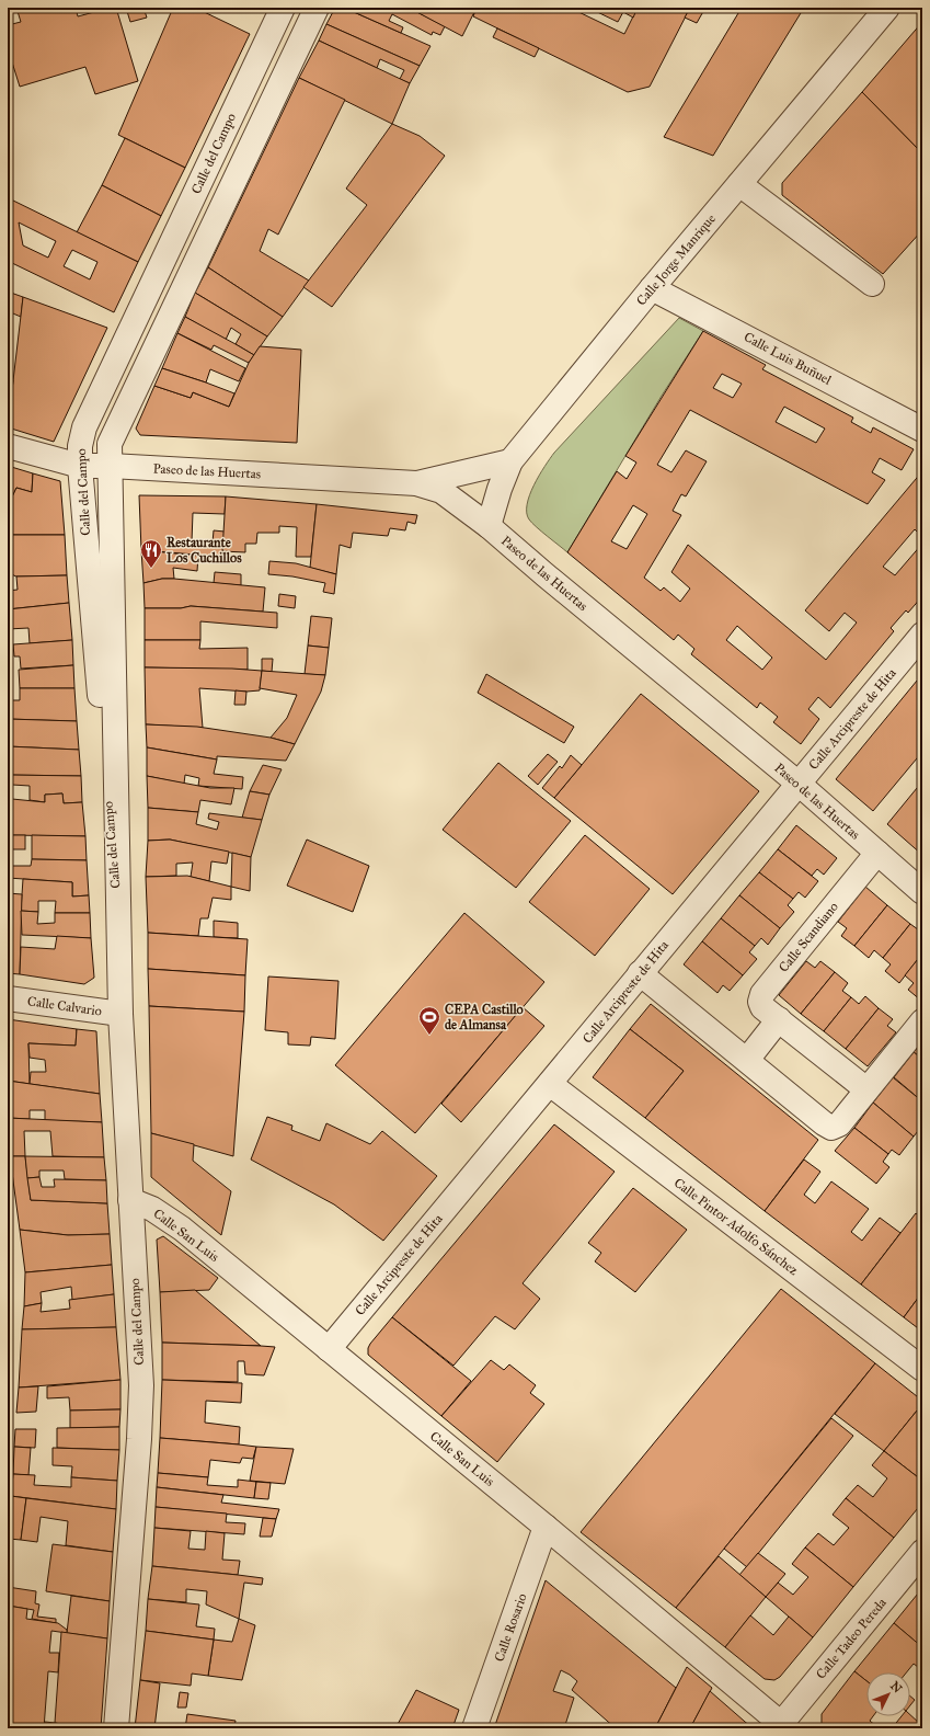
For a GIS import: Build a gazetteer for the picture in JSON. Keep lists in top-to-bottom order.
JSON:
{
  "streets": {
    "street": [
      "Calle del Campo",
      "Calle Jorge Manrique",
      "Calle Luis Buñuel",
      "Paseo de las Huertas",
      "Calle Arcipreste de Hita",
      "Calle Scandiano",
      "Calle Calvario",
      "Calle Pintor Adolfo Sánchez",
      "Calle San Luis",
      "Calle Rosario",
      "Calle Tadeo Pereda"
    ]
  },
  "crossings": [
    ["Calle del Campo", "Paseo de las Huertas"],
    ["Calle del Campo", "Calle Calvario"],
    ["Calle del Campo", "Calle San Luis"],
    ["Calle Jorge Manrique", "Calle Luis Buñuel"],
    ["Calle Jorge Manrique", "Paseo de las Huertas"],
    ["Paseo de las Huertas", "Calle Arcipreste de Hita"],
    ["Paseo de las Huertas", "Calle Scandiano"],
    ["Calle Arcipreste de Hita", "Calle Pintor Adolfo Sánchez"],
    ["Calle Arcipreste de Hita", "Calle San Luis"],
    ["Calle San Luis", "Calle Rosario"],
    ["Calle San Luis", "Calle Tadeo Pereda"]
  ],
  "places": {
    "restaurant": ["Restaurante Los Cuchillos"],
    "sports": ["CEPA Castillo de Almansa"]
  },
  "north": "top right"
}
